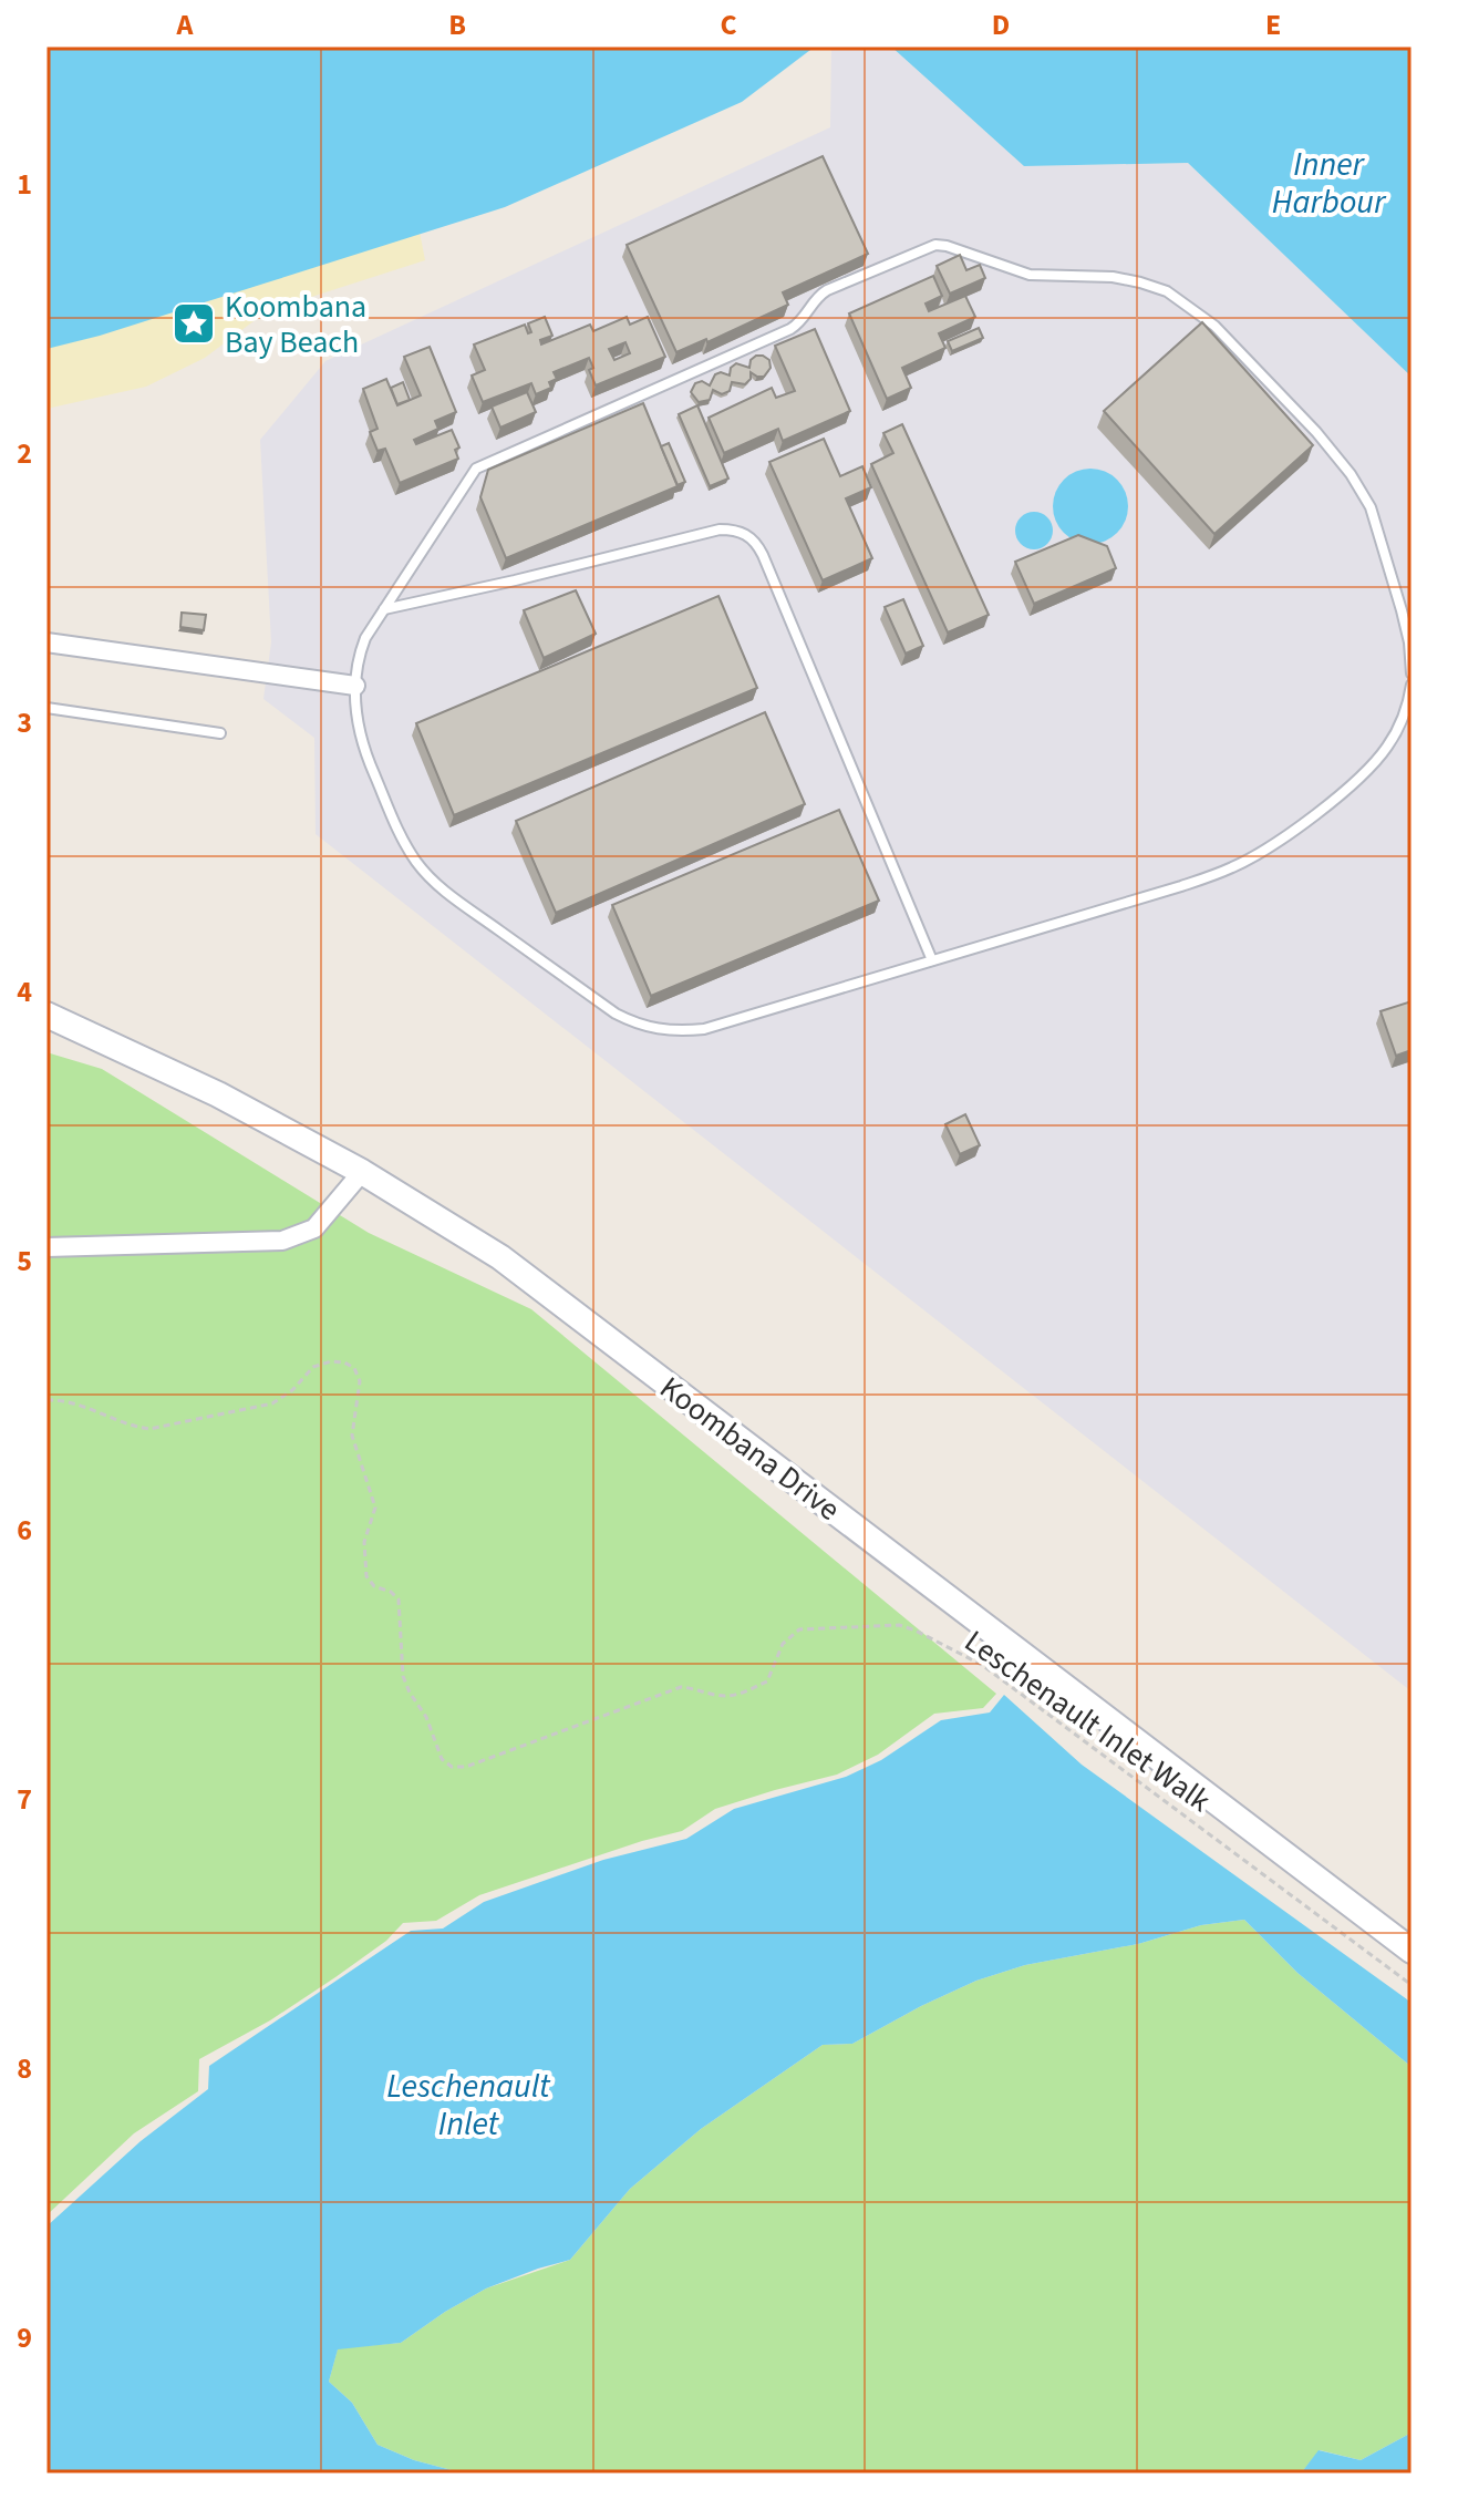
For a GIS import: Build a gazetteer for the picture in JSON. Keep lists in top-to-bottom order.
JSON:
{
  "streets": {
    "main road": ["Koombana Drive"],
    "path": ["Leschenault Inlet Walk"]
  },
  "water": ["Inner Harbour", "Leschenault Inlet"],
  "places": {
    "place": ["Koombana Bay Beach"]
  },
  "grid": {
    "columns": [
      "A",
      "B",
      "C",
      "D",
      "E"
    ],
    "rows": [
      "1",
      "2",
      "3",
      "4",
      "5",
      "6",
      "7",
      "8",
      "9"
    ]
  }
}
